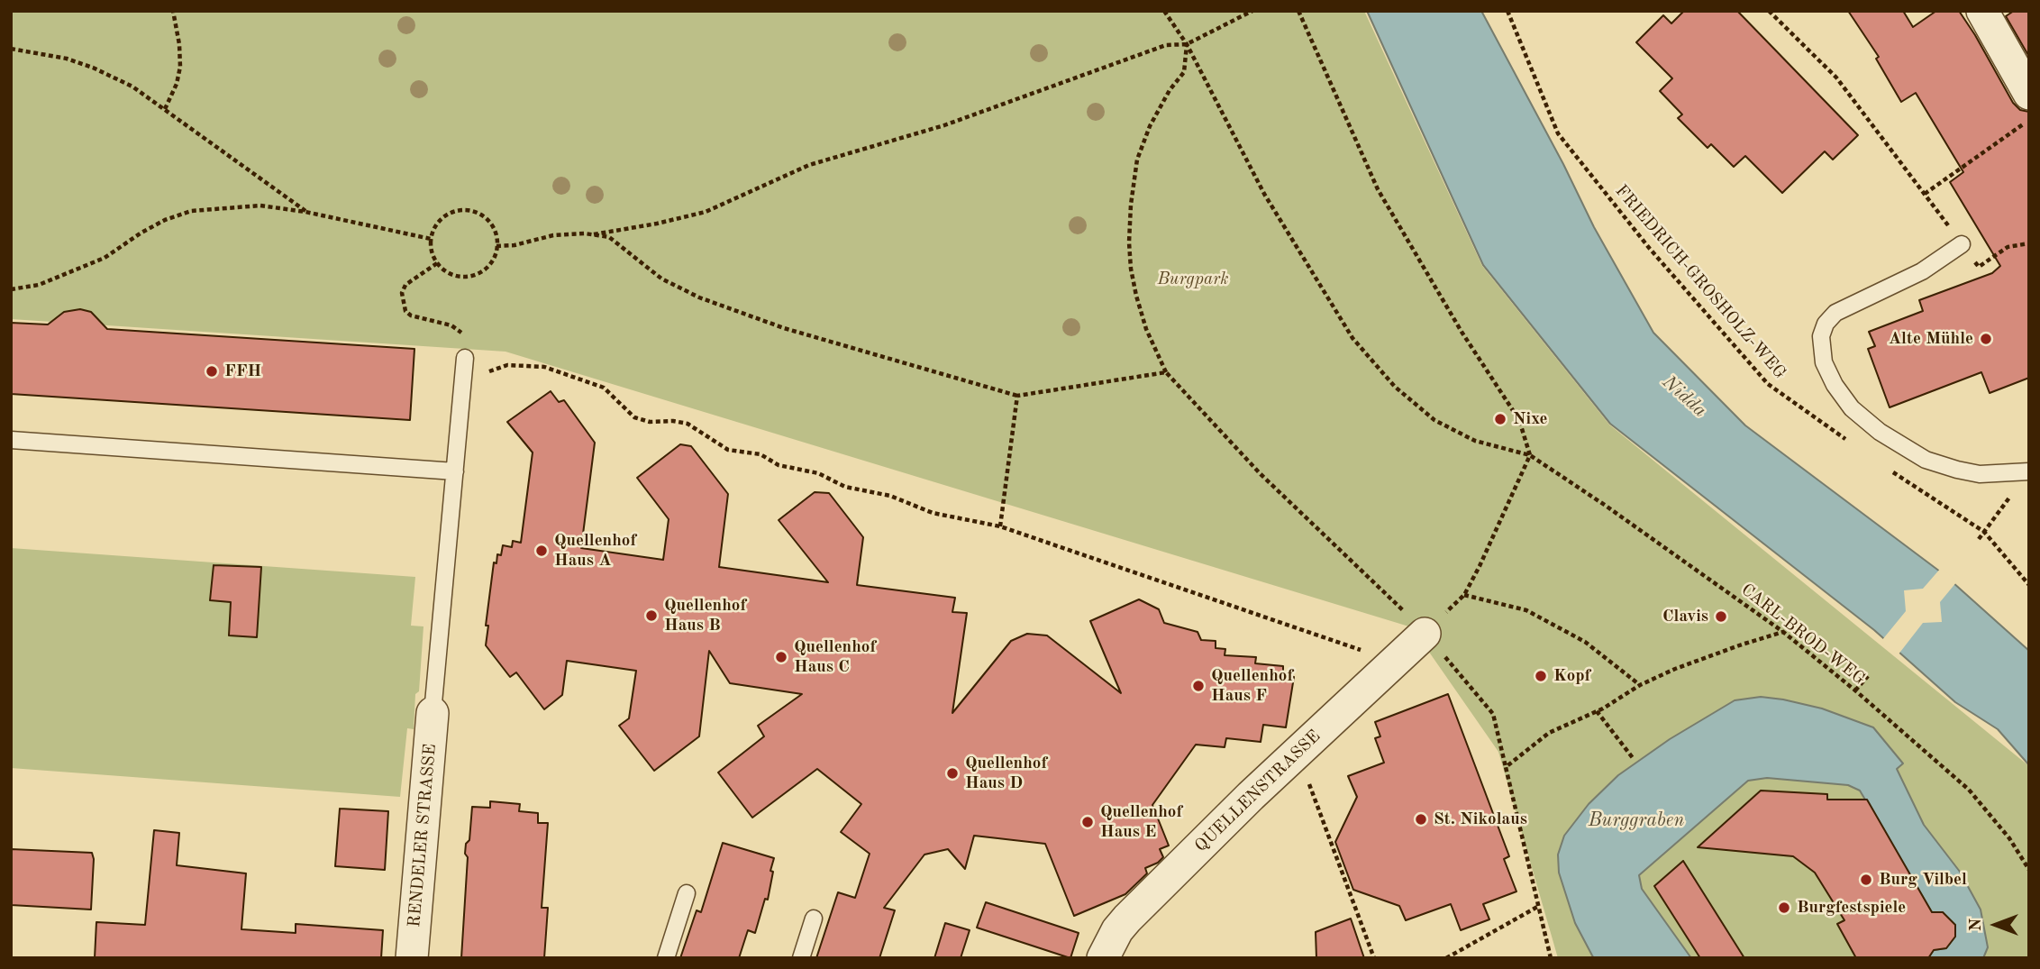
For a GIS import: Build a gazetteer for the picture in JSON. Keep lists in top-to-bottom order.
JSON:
{
  "streets": {
    "street": ["QUELLENSTRASSE", "RENDELER STRASSE"],
    "path": ["FRIEDRICH-GROSHOLZ-WEG", "CARL-BROD-WEG"]
  },
  "water": ["Nidda", "Burggraben"],
  "parks": ["Burgpark"],
  "places": [
    "Alte Mühle",
    "FFH",
    "Nixe",
    "Quellenhof Haus A",
    "Quellenhof Haus B",
    "Clavis",
    "Quellenhof Haus C",
    "Kopf",
    "Quellenhof Haus F",
    "Quellenhof Haus D",
    "St. Nikolaus",
    "Quellenhof Haus E",
    "Burg Vilbel",
    "Burgfestspiele"
  ],
  "north": "left"
}
